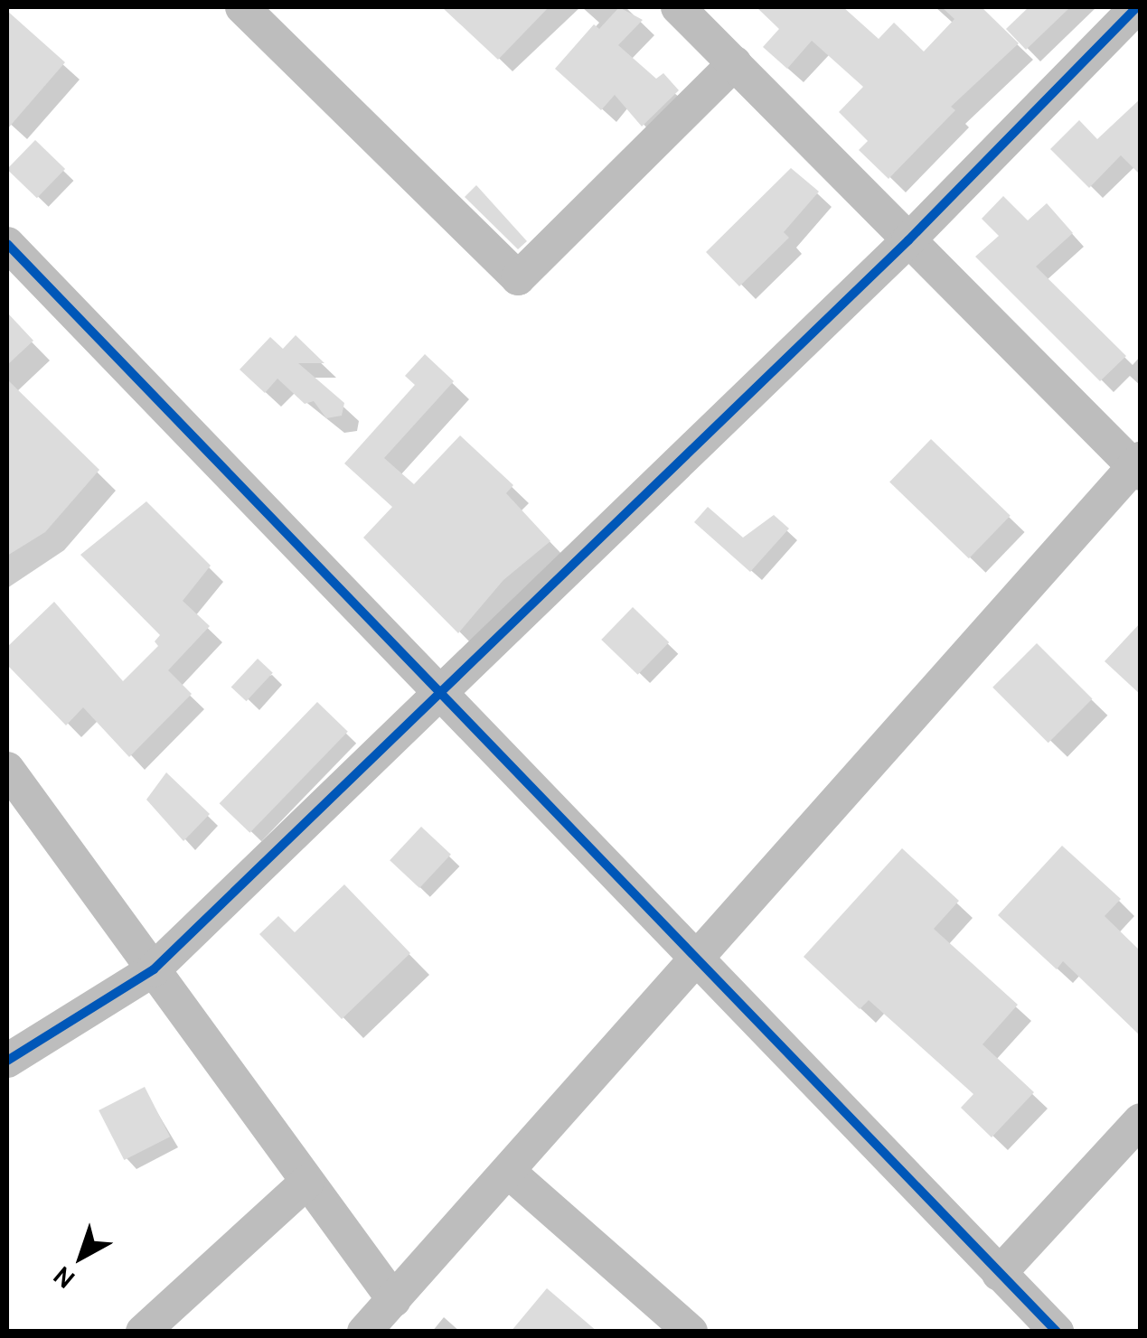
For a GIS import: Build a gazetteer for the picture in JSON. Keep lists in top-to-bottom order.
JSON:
{
  "north": "bottom left"
}
